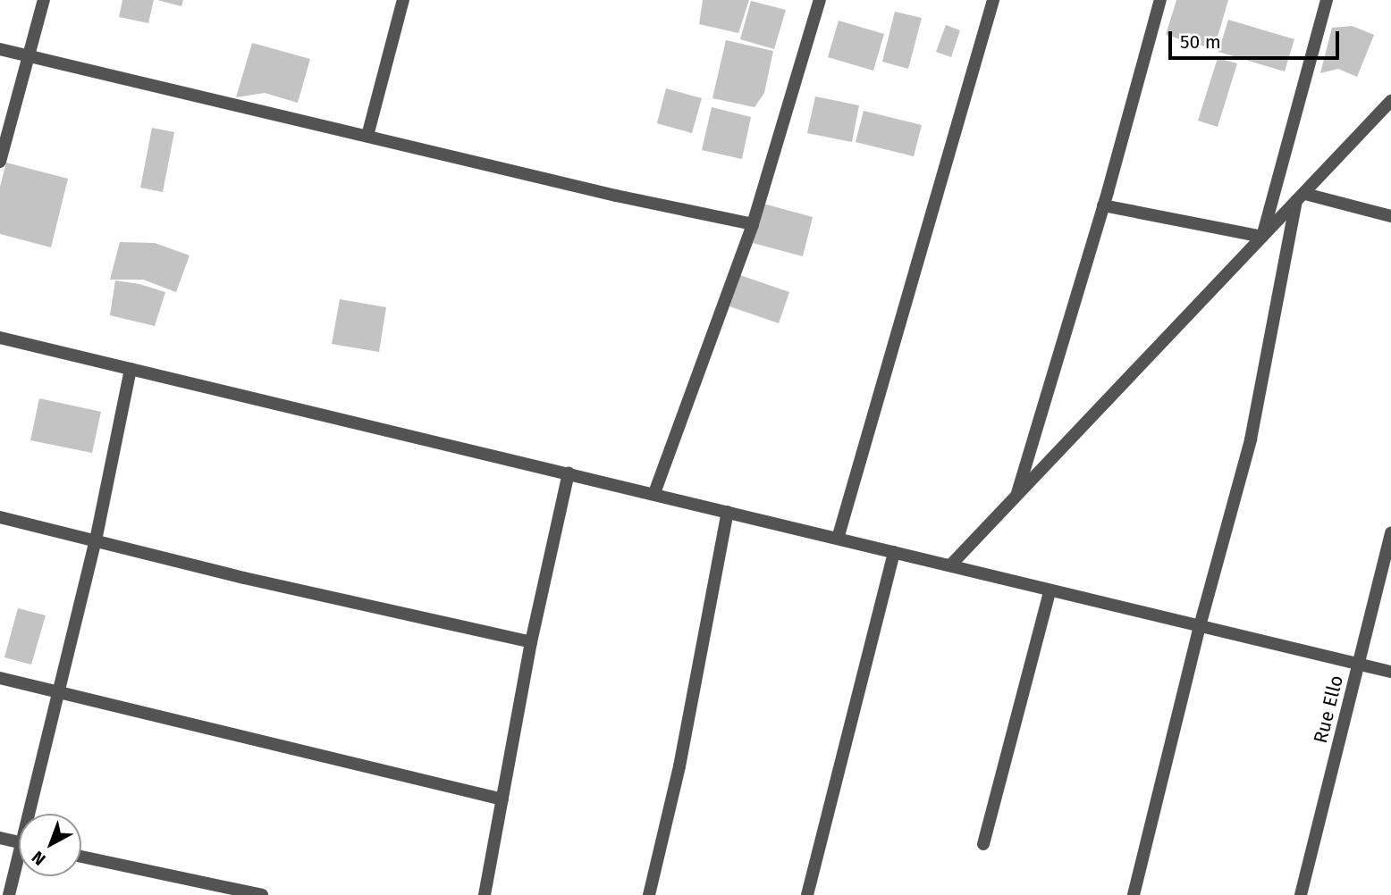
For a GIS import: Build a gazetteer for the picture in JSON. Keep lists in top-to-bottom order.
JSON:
{
  "streets": {
    "street": ["Rue Ello"]
  },
  "scale_bar": "50 m",
  "north": "bottom left"
}
